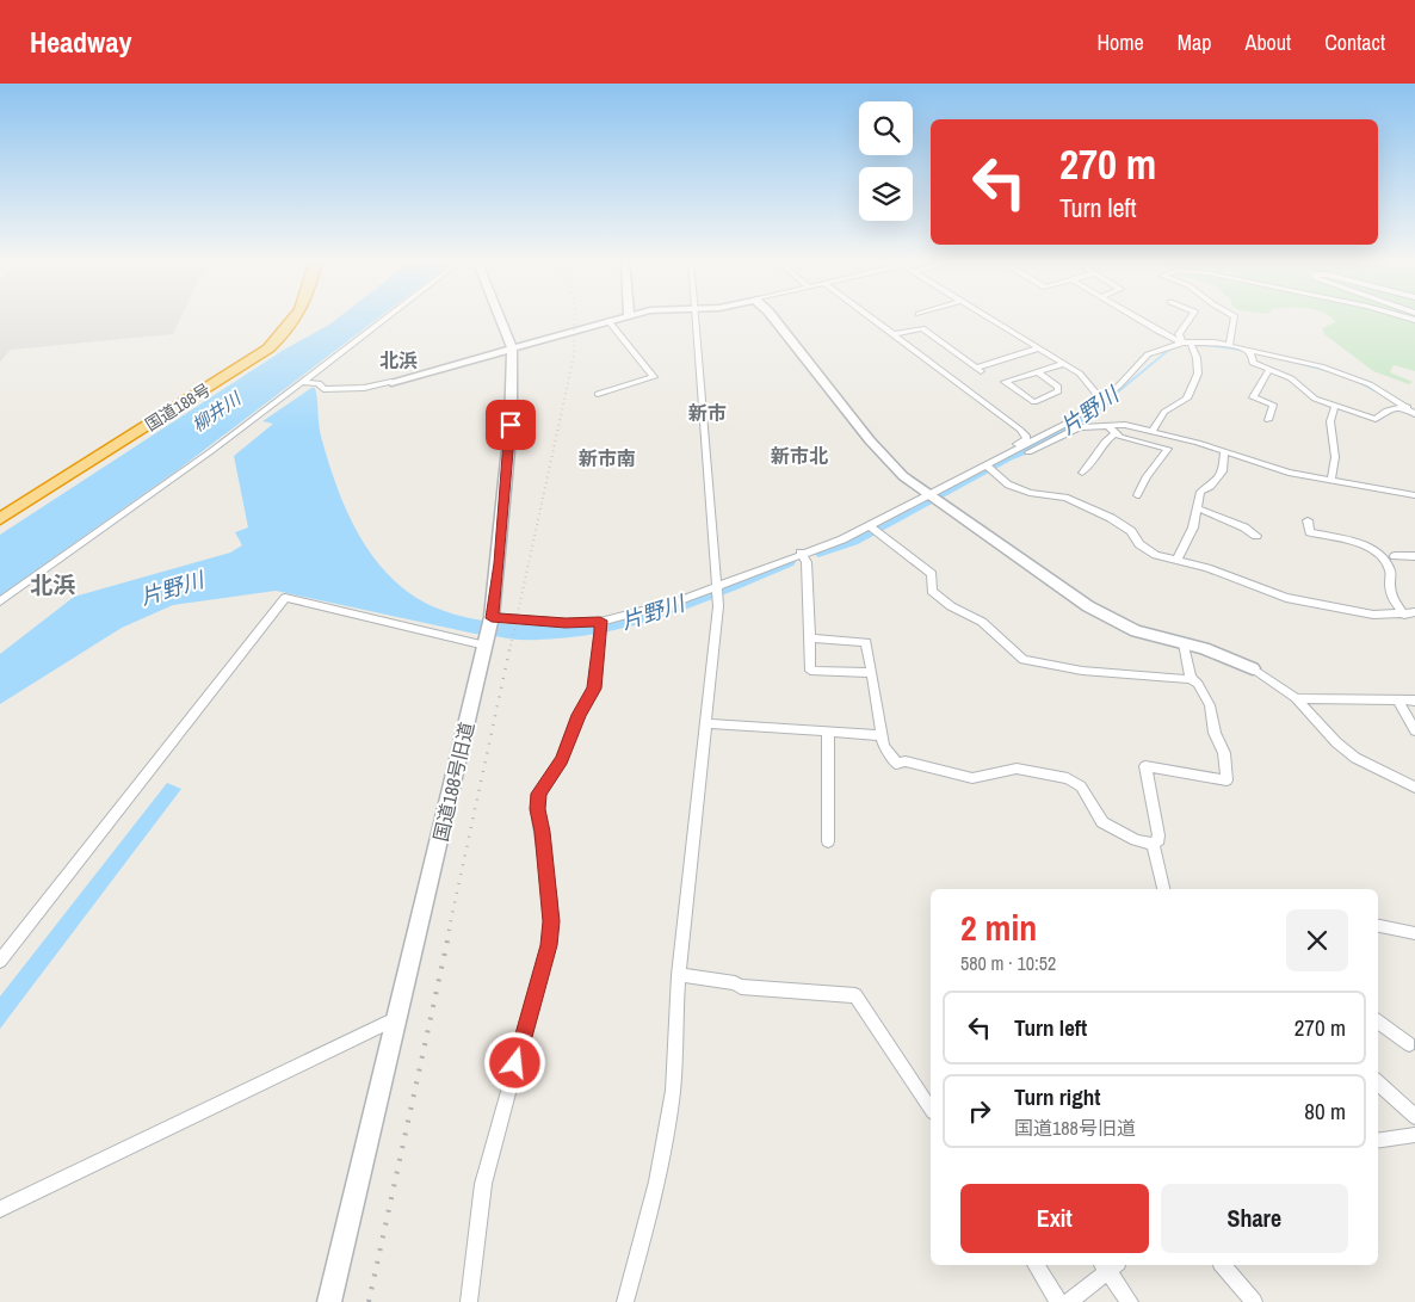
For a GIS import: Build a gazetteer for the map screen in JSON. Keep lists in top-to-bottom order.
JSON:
{
  "streets": {
    "highway": ["国道188号"],
    "street": ["国道188号旧道"]
  },
  "districts": [
    "北浜",
    "新市",
    "新市北",
    "新市南",
    "北浜"
  ],
  "water": ["片野川", "柳井川"],
  "page": {
    "header": "Headway",
    "nav": [
      "Home",
      "Map",
      "About",
      "Contact"
    ],
    "turn": ["270 m", "Turn left"],
    "heading": ["2 min", "580 m · 10:52"],
    "list": [
      {
        "name": "Turn left",
        "value": "270 m"
      },
      {
        "name": "Turn right",
        "note": "国道188号旧道",
        "value": "80 m"
      }
    ],
    "buttons": ["Exit", "Share"]
  }
}
